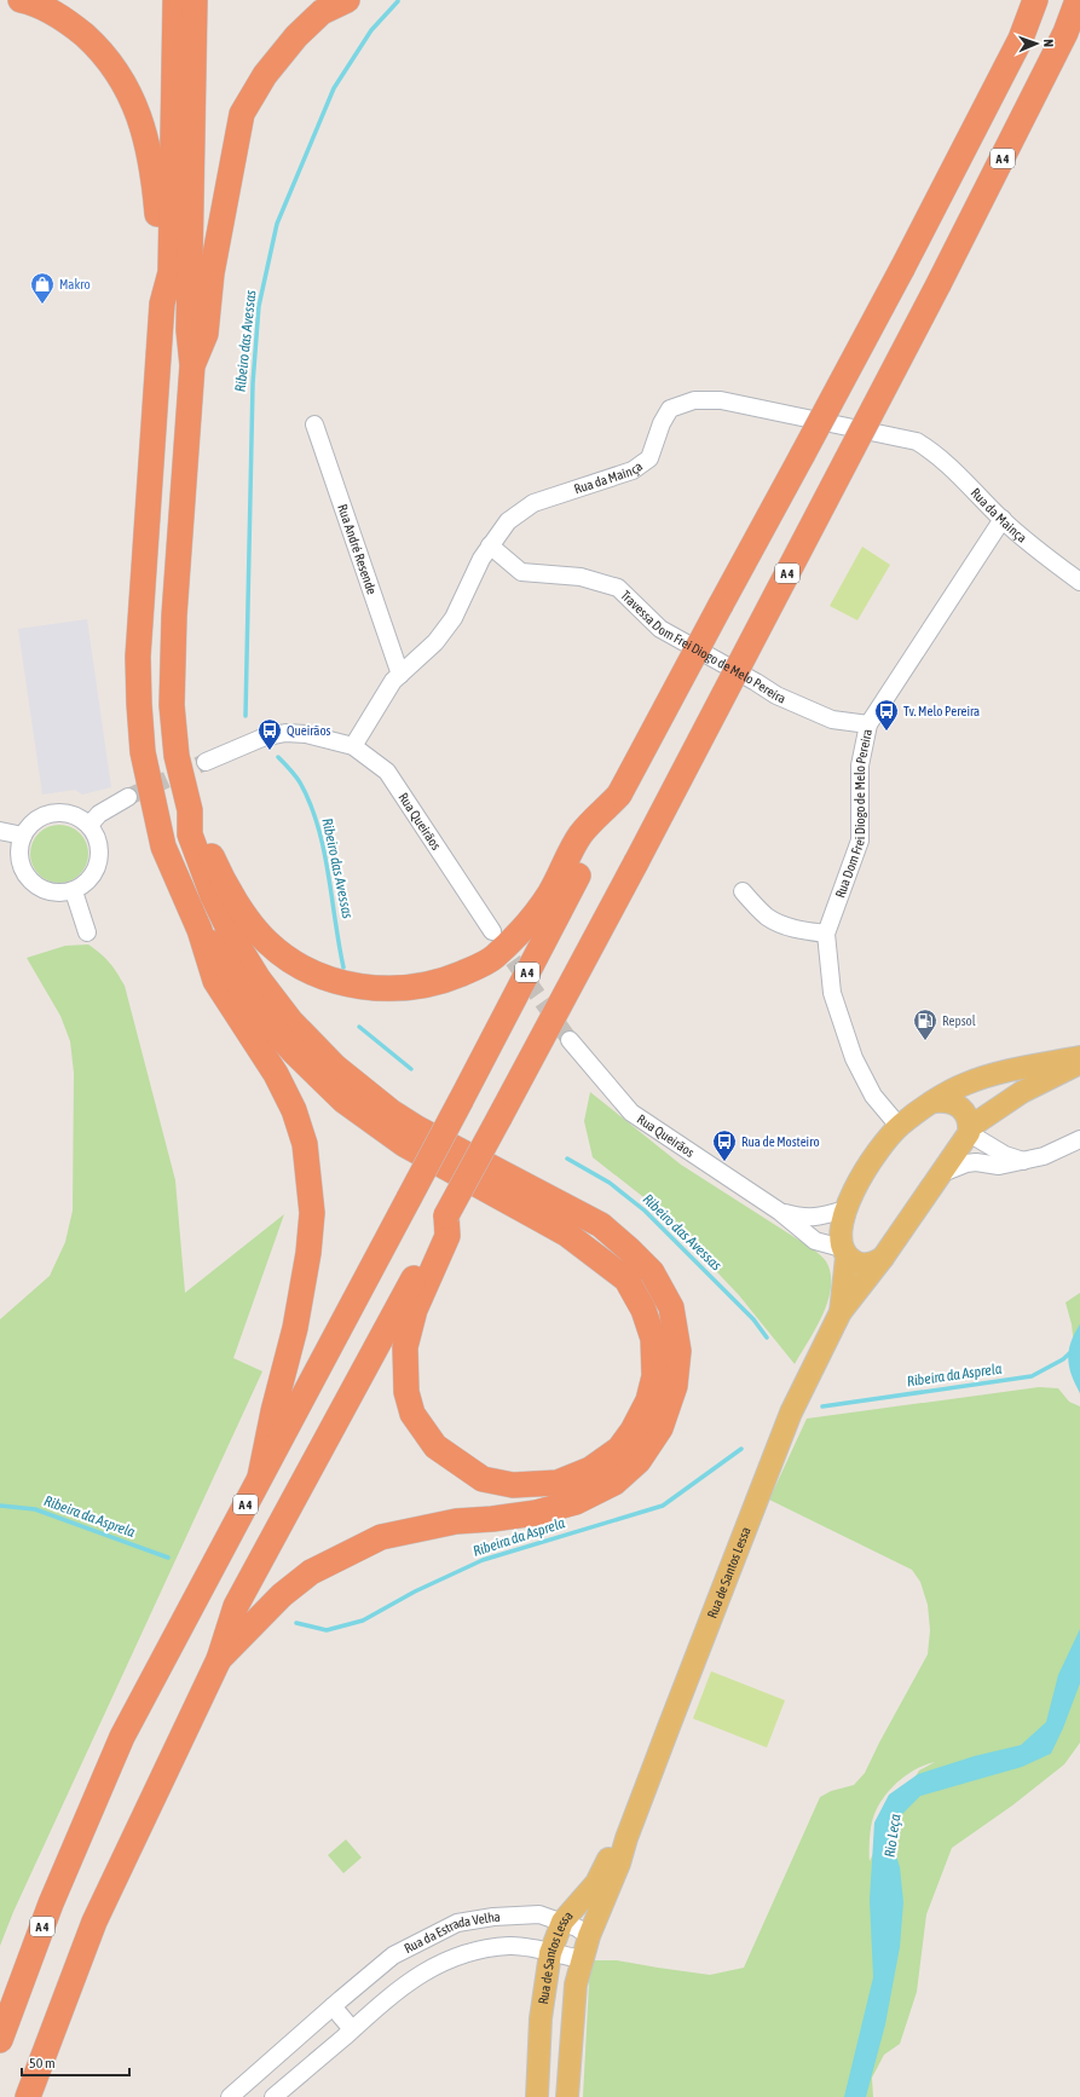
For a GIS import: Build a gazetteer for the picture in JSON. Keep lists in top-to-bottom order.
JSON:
{
  "streets": {
    "highway": ["A 4"],
    "main road": ["Rua de Santos Lessa"],
    "street": [
      "Rua da Mainça",
      "Rua André Resende",
      "Travessa Dom Frei Diogo de Melo Pereira",
      "Rua Dom Frei Diogo de Melo Pereira",
      "Rua Queirãos",
      "Rua da Estrada Velha"
    ]
  },
  "crossings": [
    ["Rua da Mainça", "Rua André Resende"],
    ["Rua da Mainça", "Travessa Dom Frei Diogo de Melo Pereira"],
    ["Rua da Mainça", "Rua Dom Frei Diogo de Melo Pereira"],
    ["Rua da Mainça", "Rua Queirãos"],
    ["Travessa Dom Frei Diogo de Melo Pereira", "Rua Dom Frei Diogo de Melo Pereira"],
    ["Rua Dom Frei Diogo de Melo Pereira", "Rua de Santos Lessa"],
    ["Rua Queirãos", "Rua de Santos Lessa"],
    ["Rua de Santos Lessa", "Rua da Estrada Velha"]
  ],
  "water": ["Ribeiro das Avessas", "Ribeira da Asprela", "Rio Leça"],
  "places": {
    "shop": ["Makro"],
    "bus stop": ["Tv. Melo Pereira", "Queirãos", "Rua de Mosteiro"],
    "fuel station": ["Repsol"]
  },
  "scale_bar": "50 m",
  "north": "right"
}
